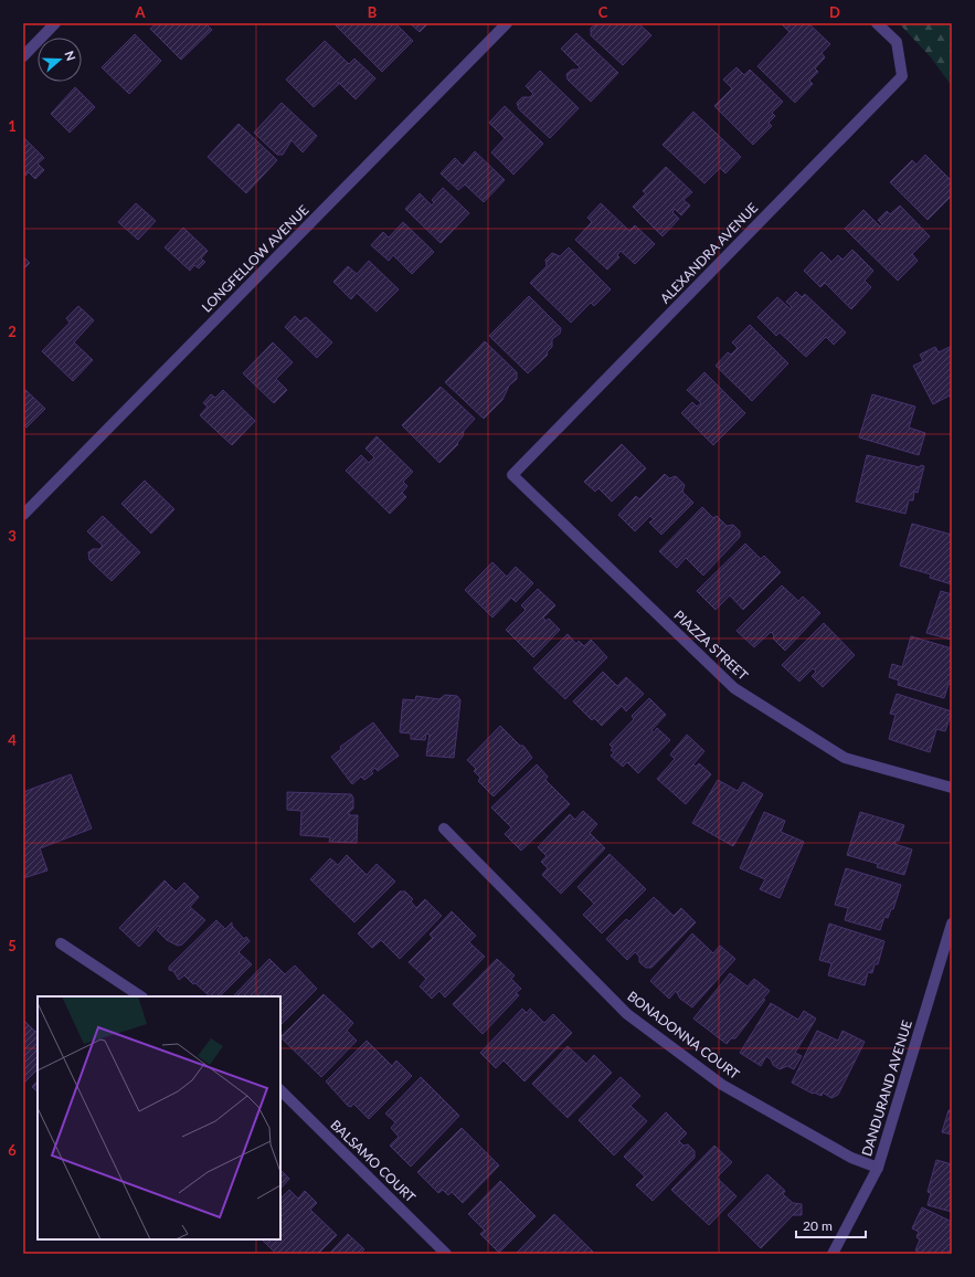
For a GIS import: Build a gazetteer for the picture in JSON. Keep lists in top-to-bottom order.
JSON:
{
  "streets": {
    "street": [
      "ALEXANDRA AVENUE",
      "LONGFELLOW AVENUE",
      "PIAZZA STREET",
      "BONADONNA COURT",
      "DANDURAND AVENUE",
      "BALSAMO COURT"
    ]
  },
  "crossings": [
    ["ALEXANDRA AVENUE", "PIAZZA STREET"],
    ["BONADONNA COURT", "DANDURAND AVENUE"]
  ],
  "scale_bar": "20 m",
  "north": "right",
  "grid": {
    "columns": [
      "A",
      "B",
      "C",
      "D"
    ],
    "rows": [
      "1",
      "2",
      "3",
      "4",
      "5",
      "6"
    ]
  }
}
